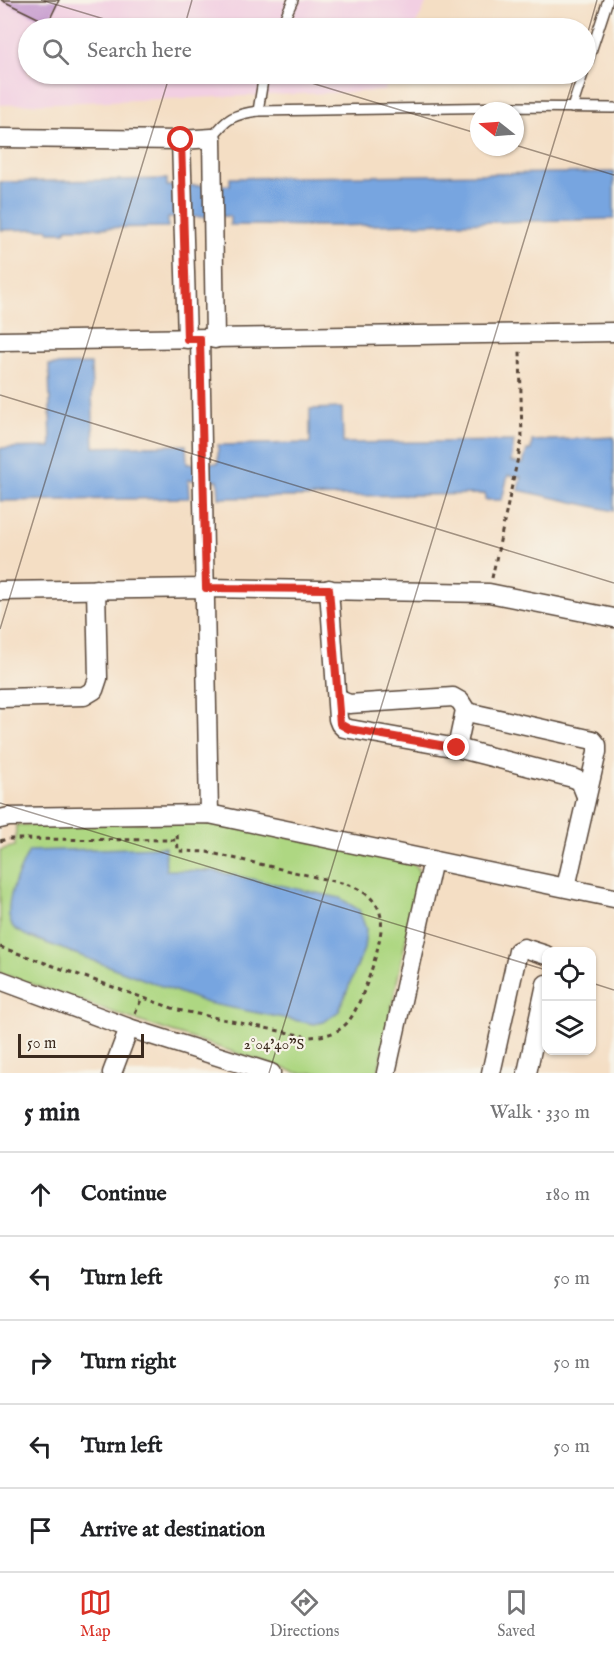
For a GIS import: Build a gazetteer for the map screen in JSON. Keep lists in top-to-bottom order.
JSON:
{
  "scale_bar": "50 m",
  "north": "left",
  "page": {
    "search": "Search here",
    "scale": "50 m",
    "heading": ["5 min", "Walk · 330 m"],
    "list": [
      ["Continue", "180 m"],
      ["Turn left", "50 m"],
      ["Turn right", "50 m"],
      ["Turn left", "50 m"],
      "Arrive at destination"
    ],
    "nav": ["Map", "Directions", "Saved"]
  },
  "coordinates": ["2°04'40\"S"]
}
